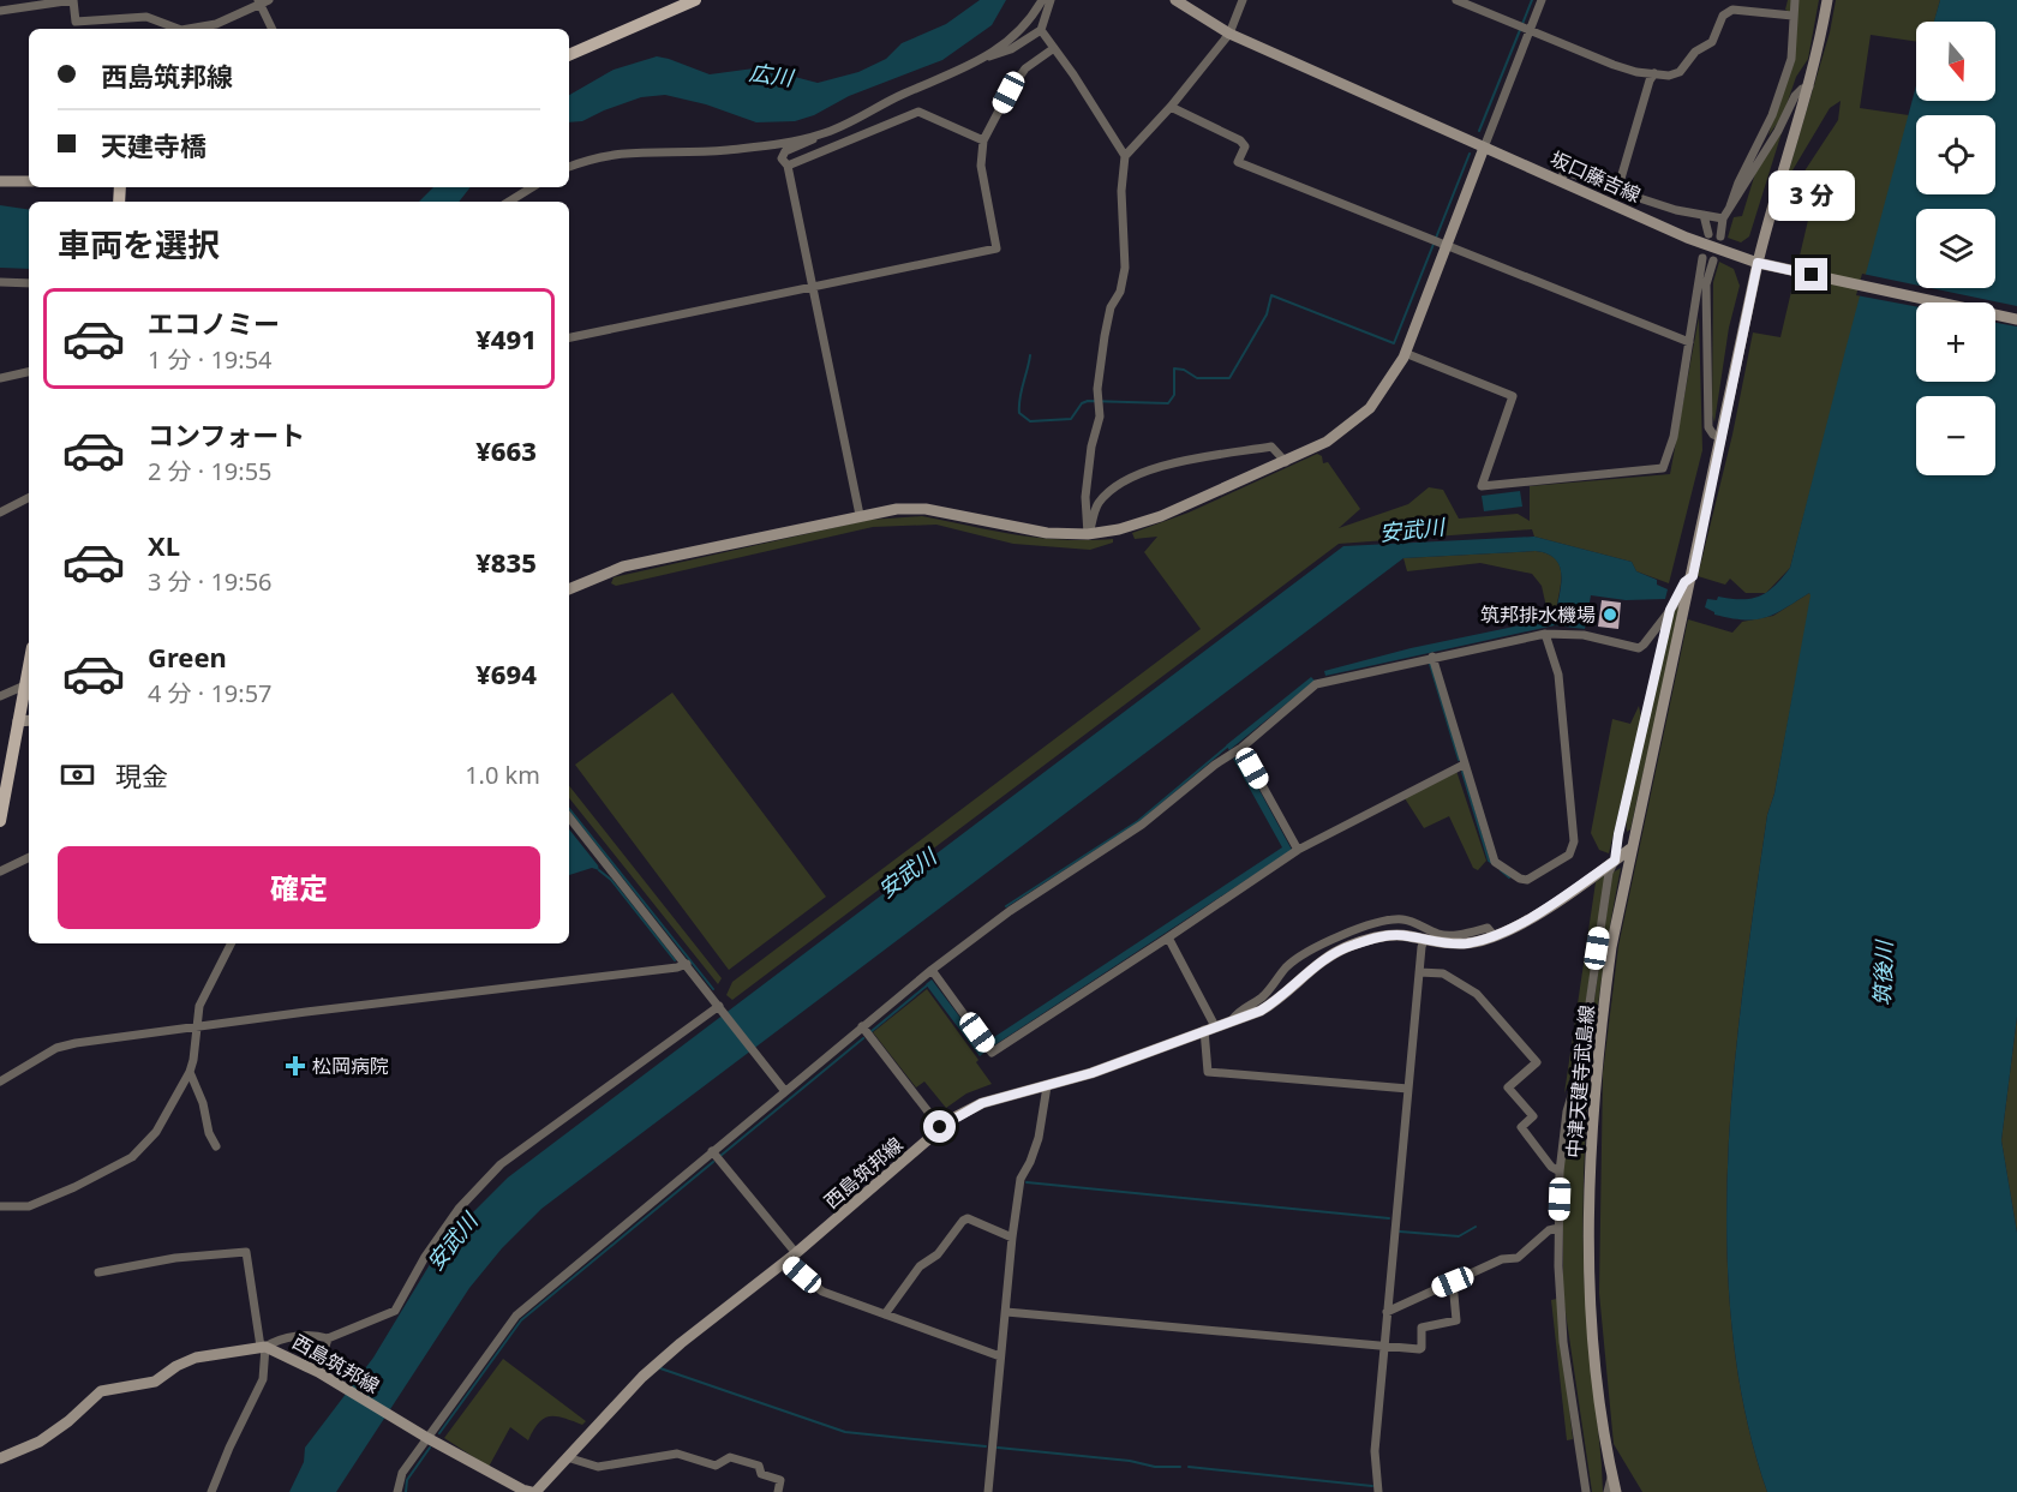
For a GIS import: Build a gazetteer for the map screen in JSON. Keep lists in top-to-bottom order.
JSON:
{
  "streets": {
    "main road": ["坂口藤吉線", "中津天建寺武島線", "西島筑邦線"]
  },
  "crossings": [
    ["中津天建寺武島線", "西島筑邦線"]
  ],
  "water": ["広川", "安武川", "筑後川"],
  "places": {
    "other": ["筑邦排水機場"],
    "health": ["松岡病院"]
  },
  "north": "bottom",
  "page": {
    "map_buttons": ["+", "−"],
    "banner": ["西島筑邦線", "天建寺橋"],
    "bubble": "3 分",
    "heading": "車両を選択",
    "list": [
      {
        "name": "エコノミー",
        "note": "1 分 · 19:54",
        "value": "¥491"
      },
      {
        "name": "コンフォート",
        "note": "2 分 · 19:55",
        "value": "¥663"
      },
      {
        "name": "XL",
        "note": "3 分 · 19:56",
        "value": "¥835"
      },
      {
        "name": "Green",
        "note": "4 分 · 19:57",
        "value": "¥694"
      }
    ],
    "pay": ["現金", "1.0 km"],
    "buttons": "確定"
  }
}
